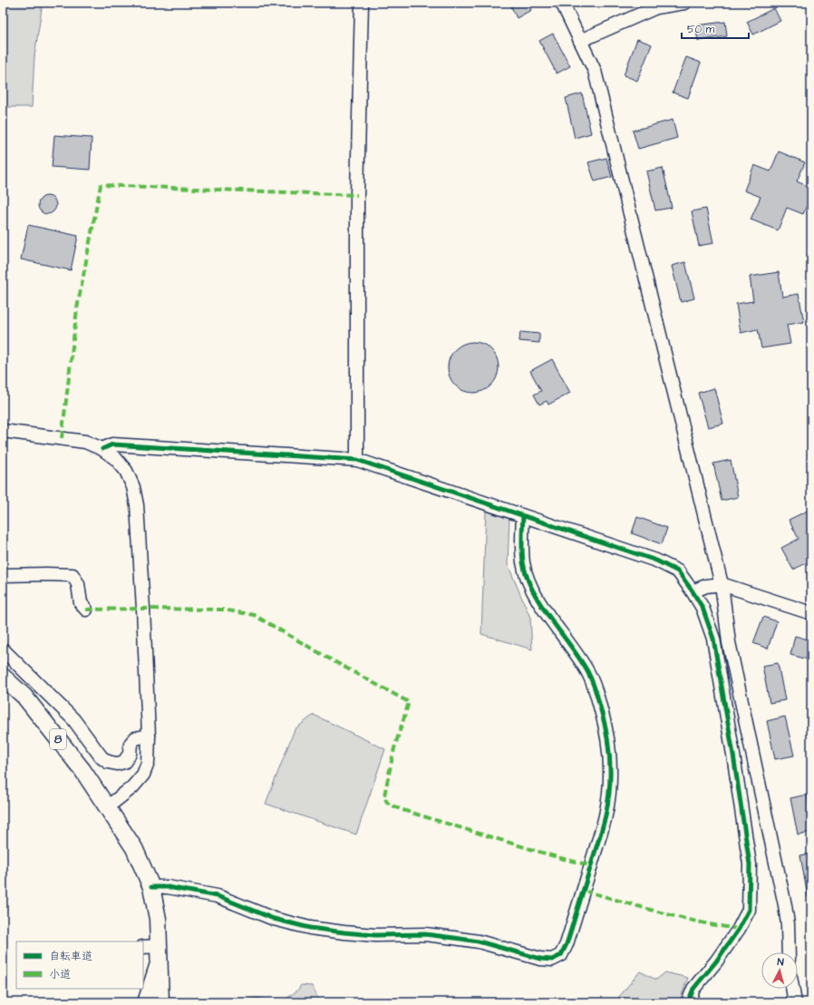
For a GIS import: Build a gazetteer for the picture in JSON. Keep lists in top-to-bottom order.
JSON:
{
  "streets": {
    "main road": ["8"]
  },
  "legend": ["自転車道", "小道"],
  "scale_bar": "50 m",
  "north": "top"
}
